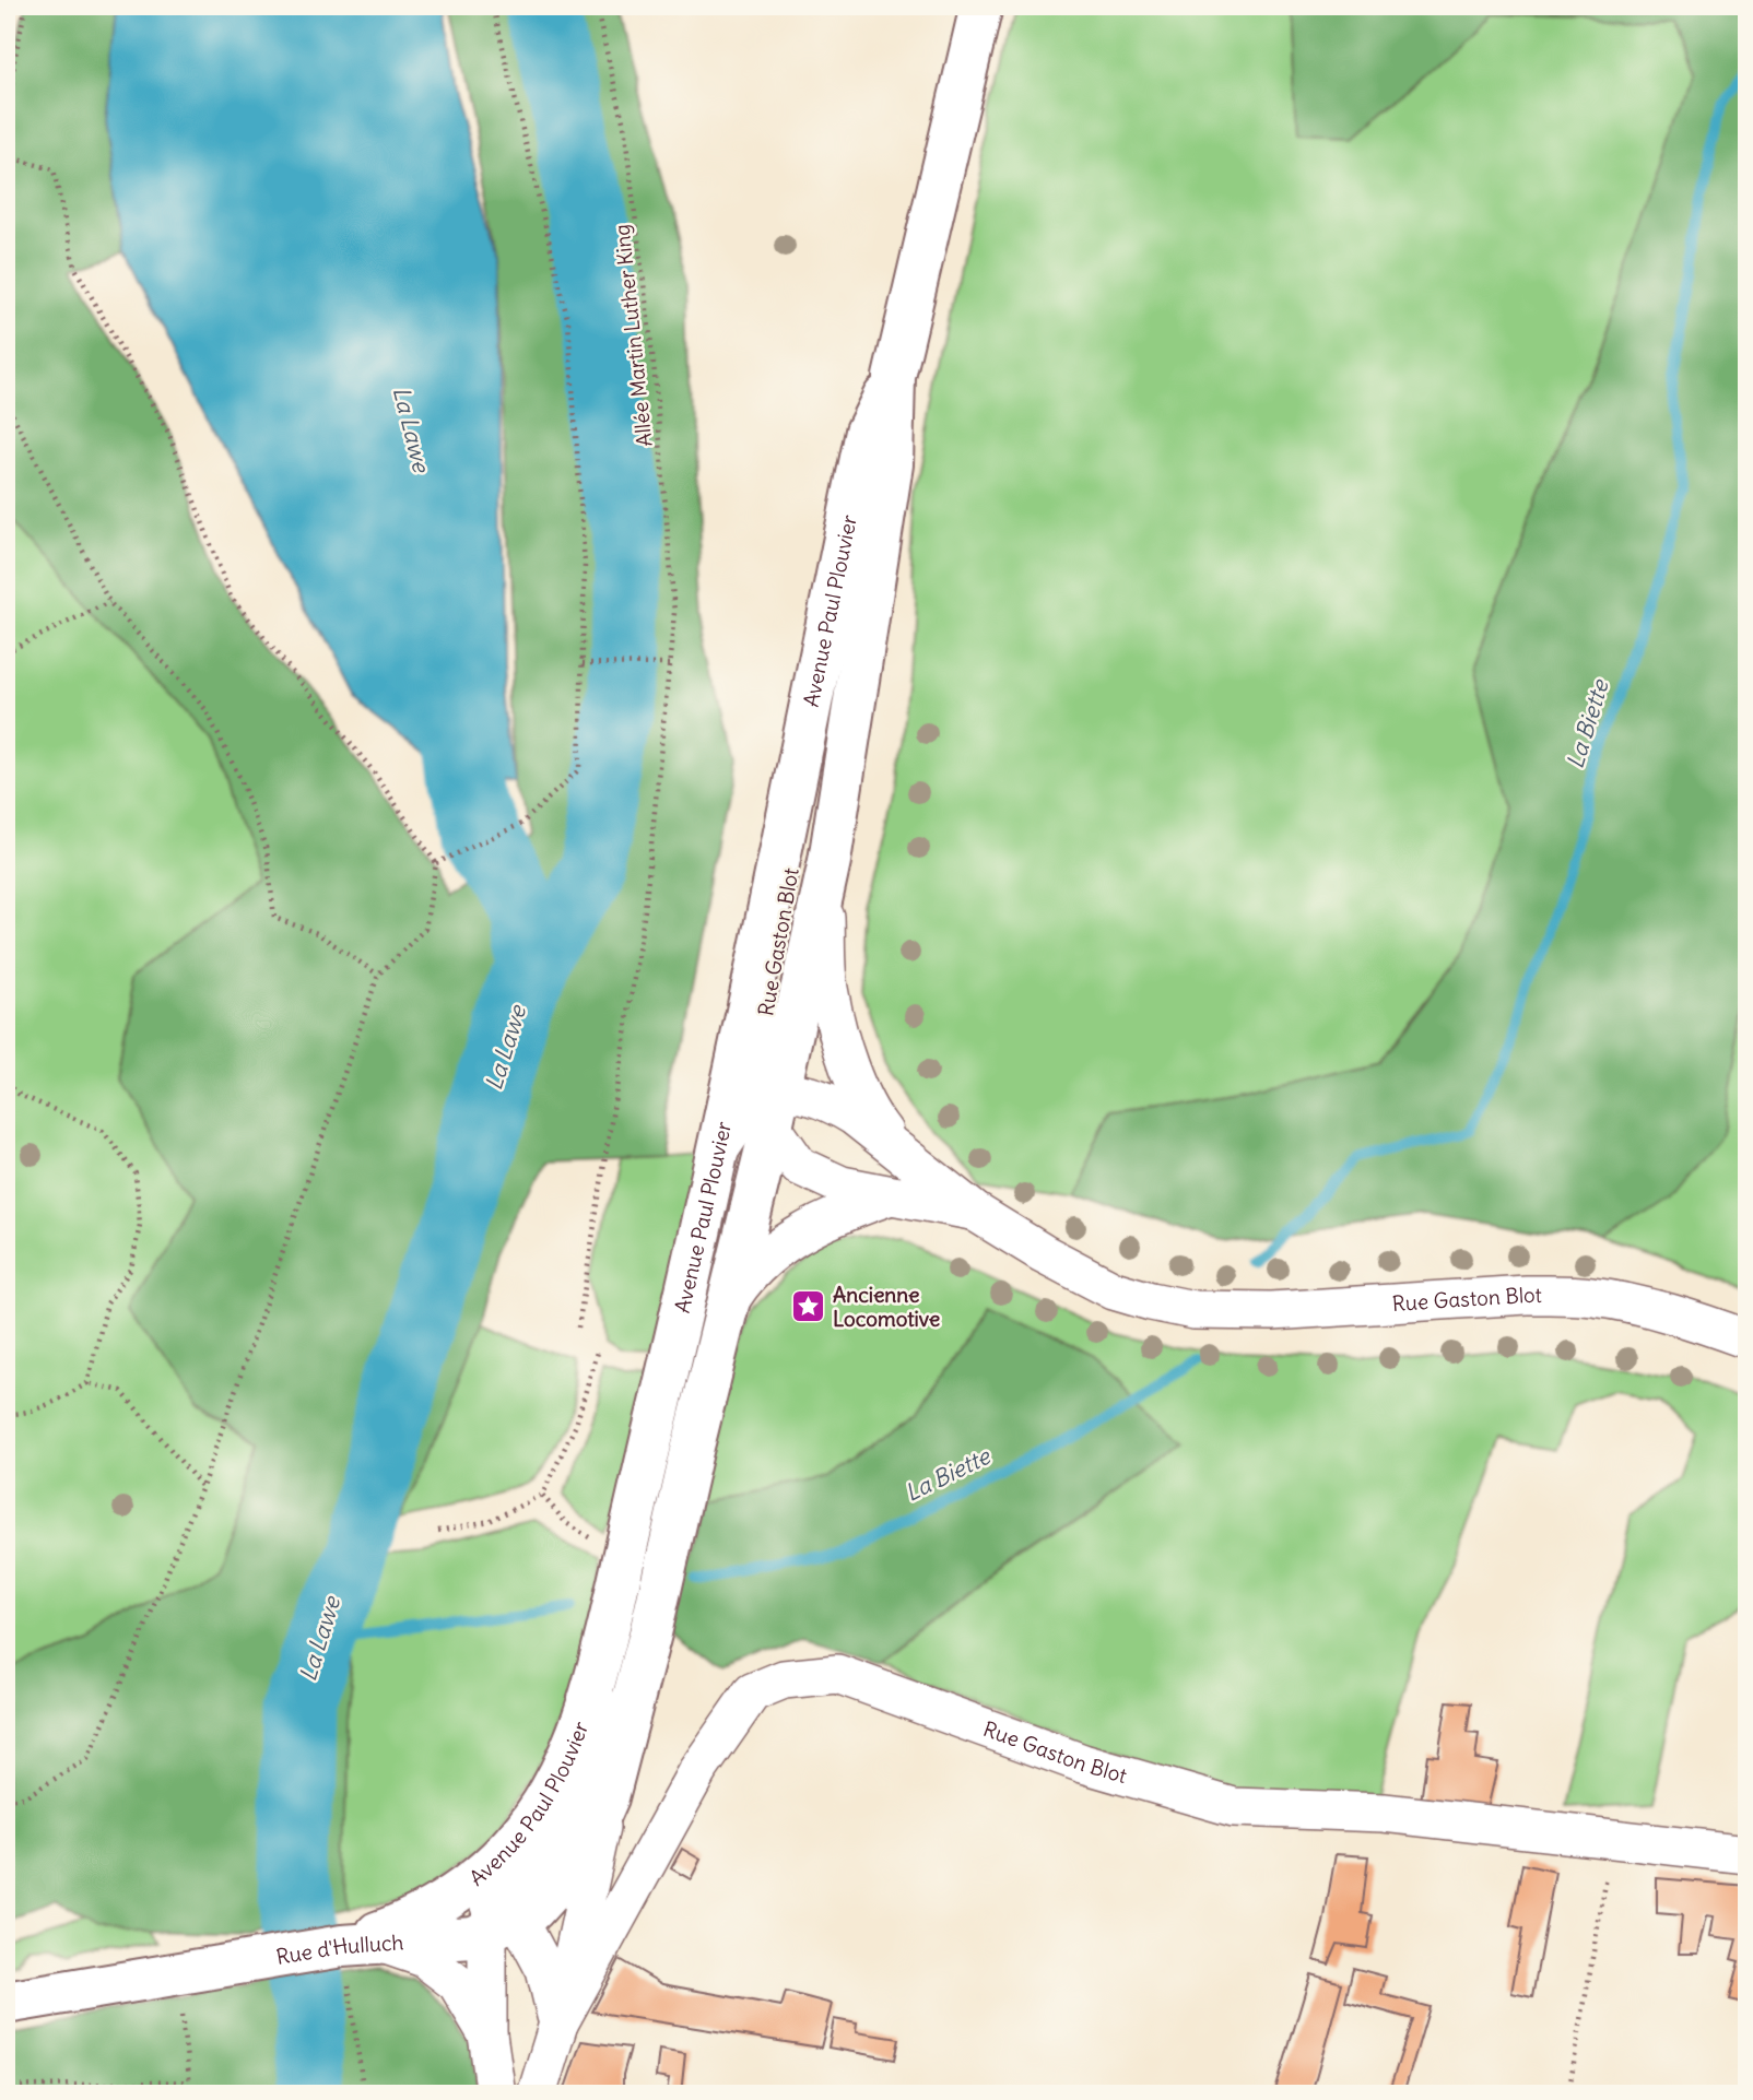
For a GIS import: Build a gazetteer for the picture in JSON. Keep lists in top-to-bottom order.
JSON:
{
  "streets": {
    "main road": ["Avenue Paul Plouvier", "Rue d'Hulluch"],
    "street": ["Rue Gaston Blot"],
    "path": ["Allée Martin Luther King"]
  },
  "crossings": [
    ["Avenue Paul Plouvier", "Rue Gaston Blot"],
    ["Avenue Paul Plouvier", "Rue d'Hulluch"]
  ],
  "water": ["La Lawe", "La Biette"],
  "places": {
    "place": ["Ancienne Locomotive"]
  }
}
